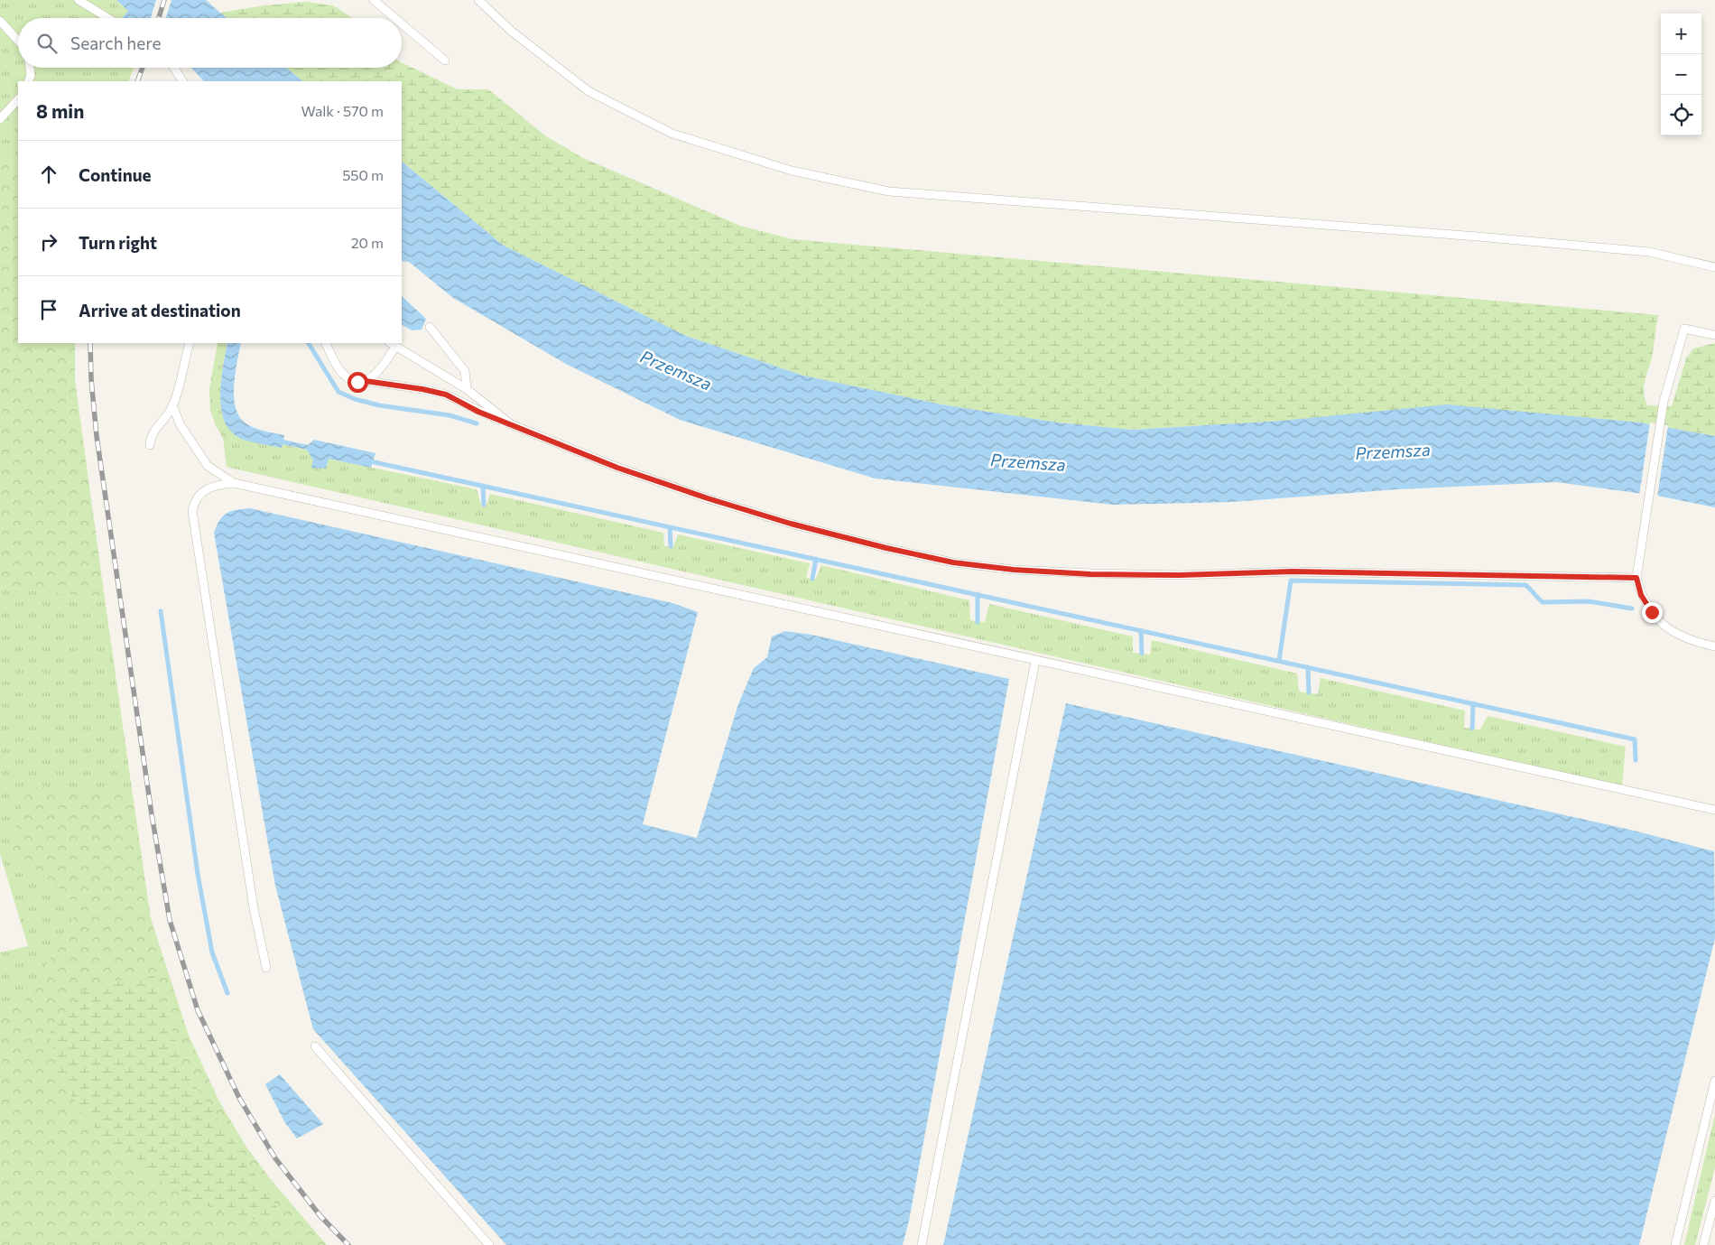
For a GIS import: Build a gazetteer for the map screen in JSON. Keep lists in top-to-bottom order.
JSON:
{
  "water": ["Przemsza"],
  "page": {
    "map_buttons": ["+", "−"],
    "search": "Search here",
    "heading": ["8 min", "Walk · 570 m"],
    "list": [
      ["Continue", "550 m"],
      ["Turn right", "20 m"],
      "Arrive at destination"
    ]
  }
}
